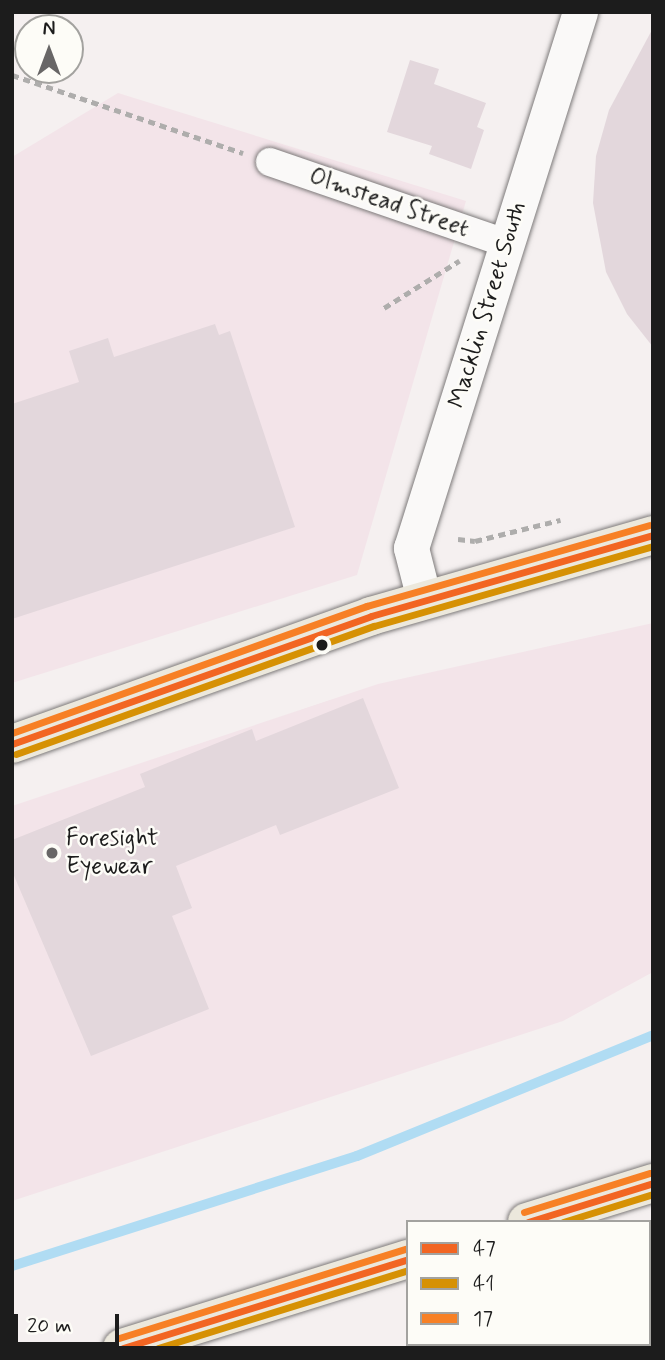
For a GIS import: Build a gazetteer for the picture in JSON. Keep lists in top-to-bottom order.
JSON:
{
  "streets": {
    "street": ["Olmstead Street", "Macklin Street South"]
  },
  "crossings": [
    ["Olmstead Street", "Macklin Street South"]
  ],
  "places": ["Foresight Eyewear"],
  "lines": ["transit line 17", "transit line 47", "transit line 41"],
  "legend": ["47", "41", "17"],
  "scale_bar": "20 m",
  "north": "top"
}
